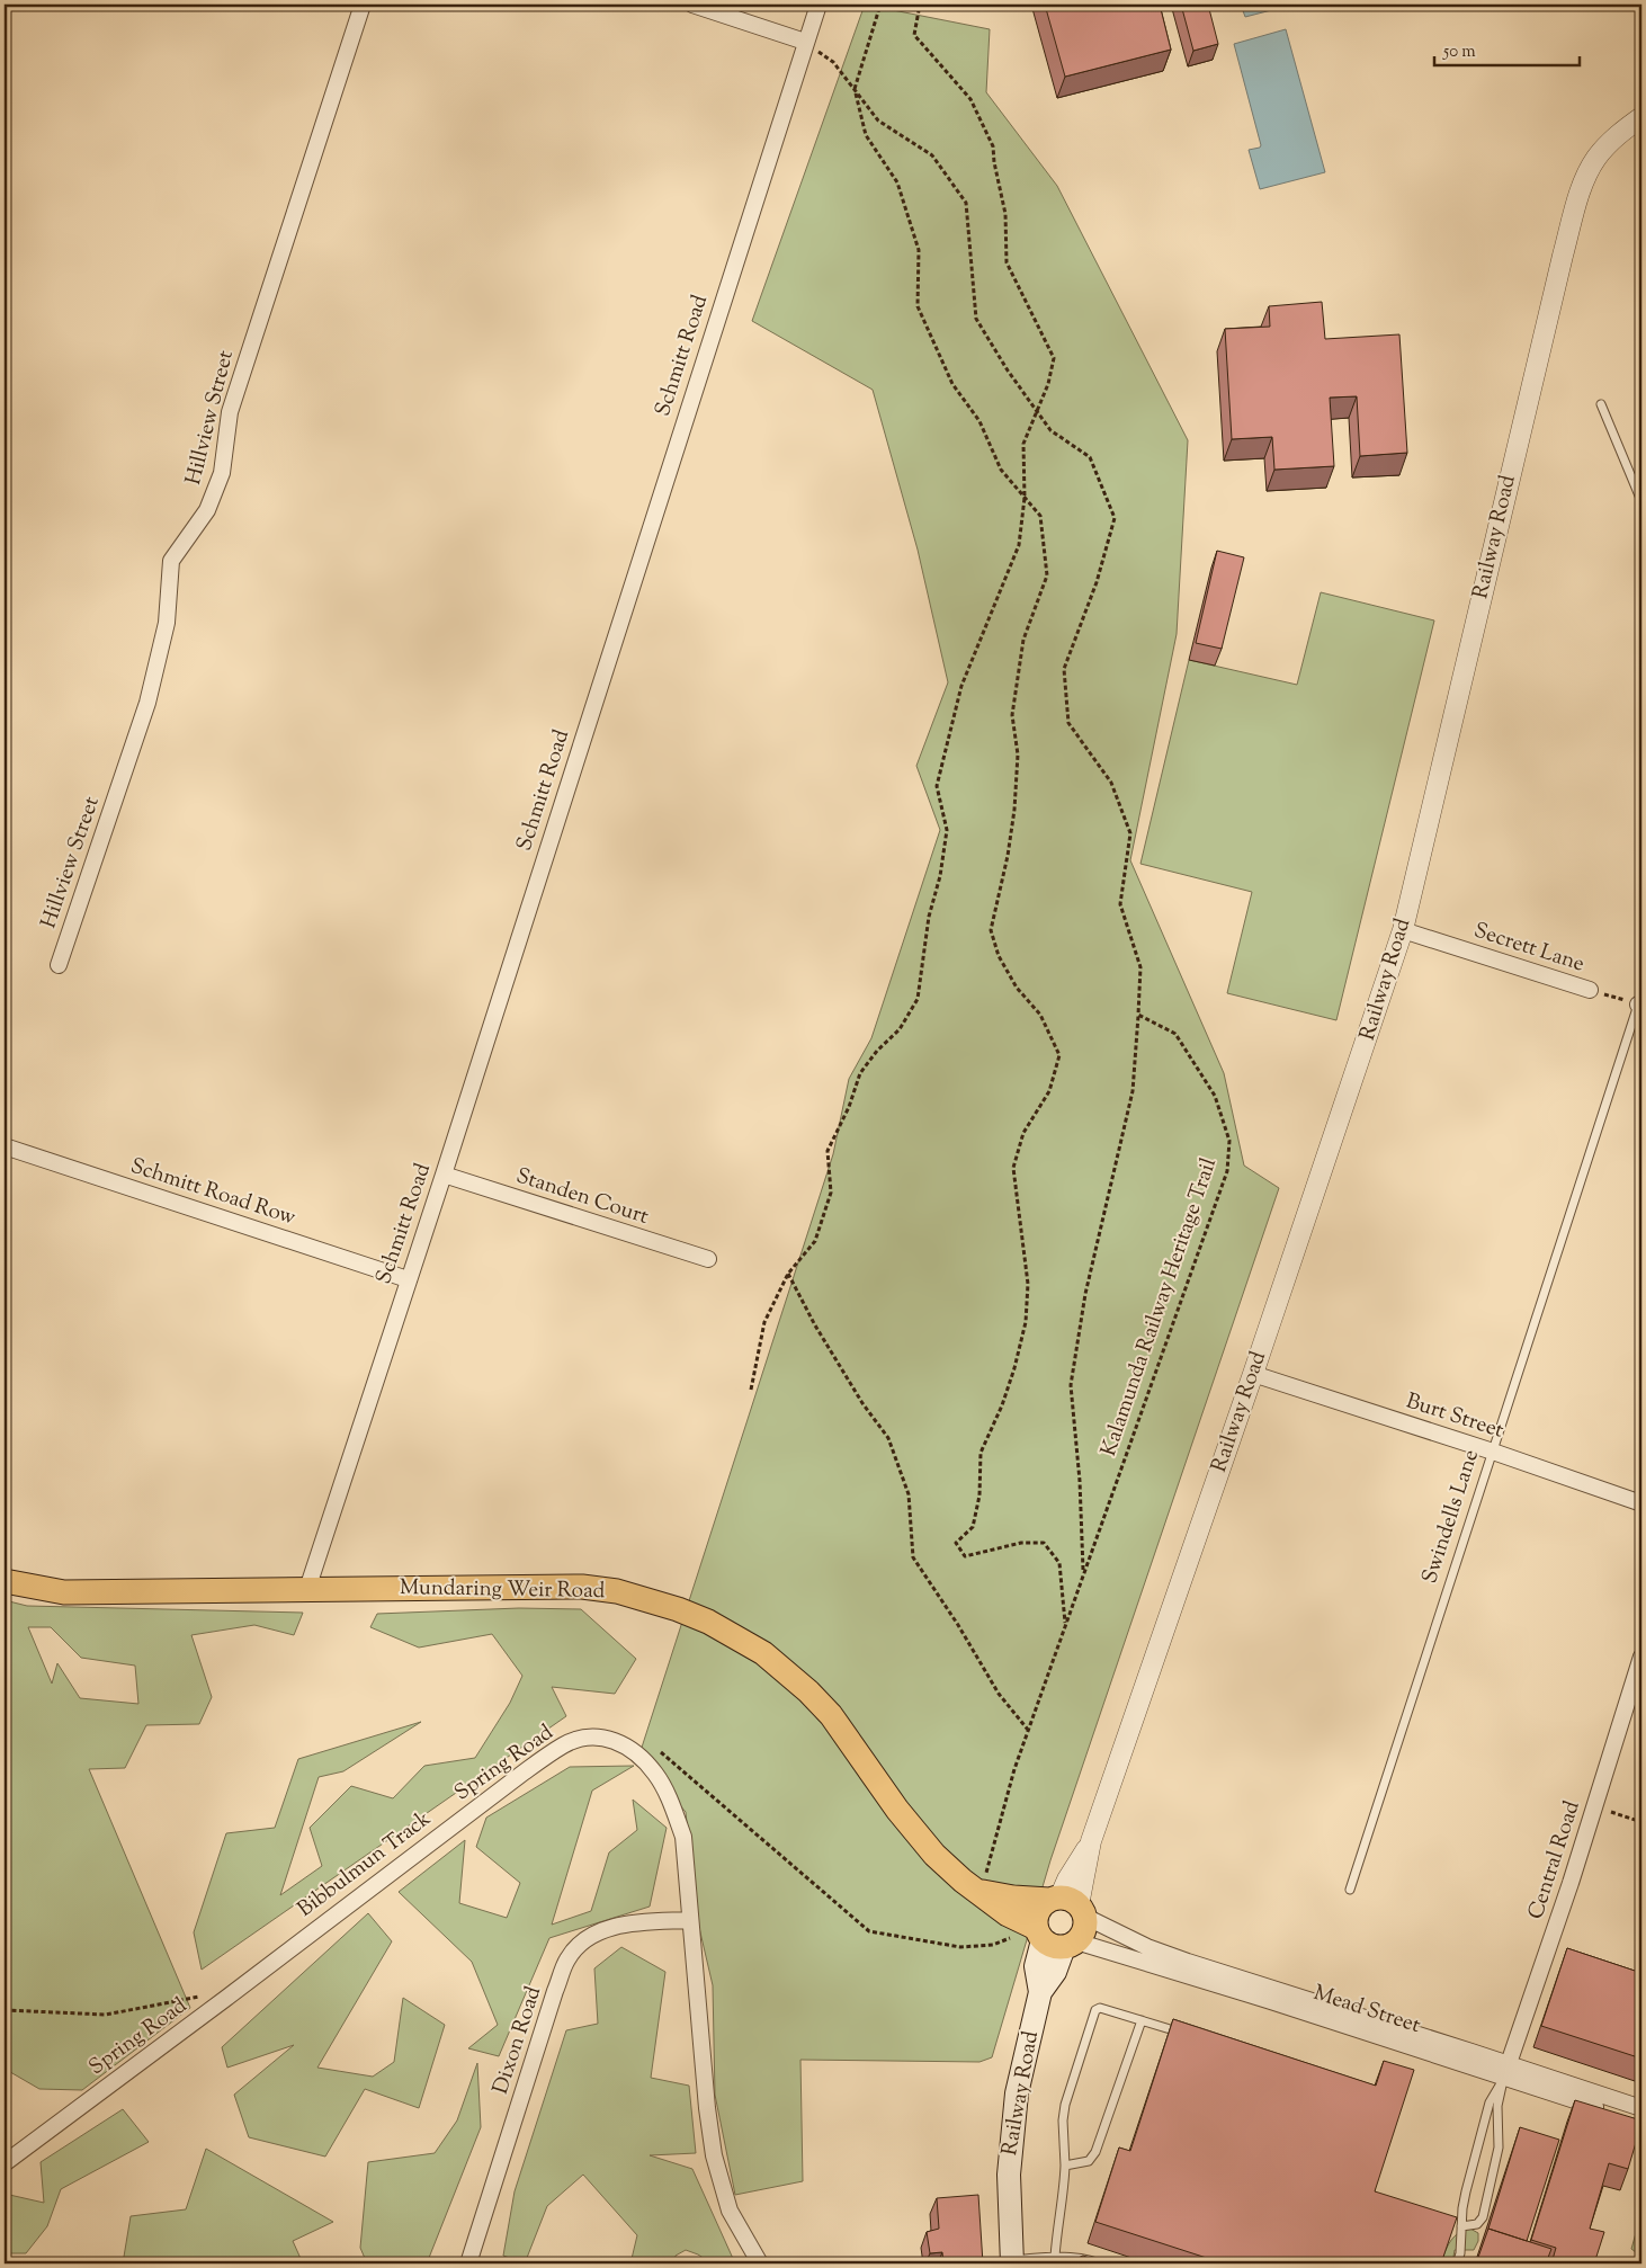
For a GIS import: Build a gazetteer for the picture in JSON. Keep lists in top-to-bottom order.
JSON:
{
  "streets": {
    "main road": ["Railway Road", "Mundaring Weir Road"],
    "street": [
      "Schmitt Road",
      "Hillview Street",
      "Secrett Lane",
      "Schmitt Road Row",
      "Standen Court",
      "Burt Street",
      "Spring Road",
      "Central Road",
      "Mead Street",
      "Dixon Road"
    ],
    "lane": ["Swindells Lane"],
    "path": ["Kalamunda Railway Heritage Trail"]
  },
  "crossings": [
    ["Schmitt Road", "Schmitt Road Row"],
    ["Schmitt Road", "Standen Court"],
    ["Schmitt Road", "Kalamunda Railway Heritage Trail"],
    ["Schmitt Road", "Mundaring Weir Road"],
    ["Railway Road", "Secrett Lane"],
    ["Railway Road", "Burt Street"],
    ["Railway Road", "Mundaring Weir Road"],
    ["Railway Road", "Mead Street"],
    ["Secrett Lane", "Swindells Lane"],
    ["Kalamunda Railway Heritage Trail", "Mundaring Weir Road"],
    ["Burt Street", "Swindells Lane"],
    ["Mundaring Weir Road", "Mead Street"],
    ["Spring Road", "Dixon Road"],
    ["Central Road", "Mead Street"]
  ],
  "scale_bar": "50 m"
}
